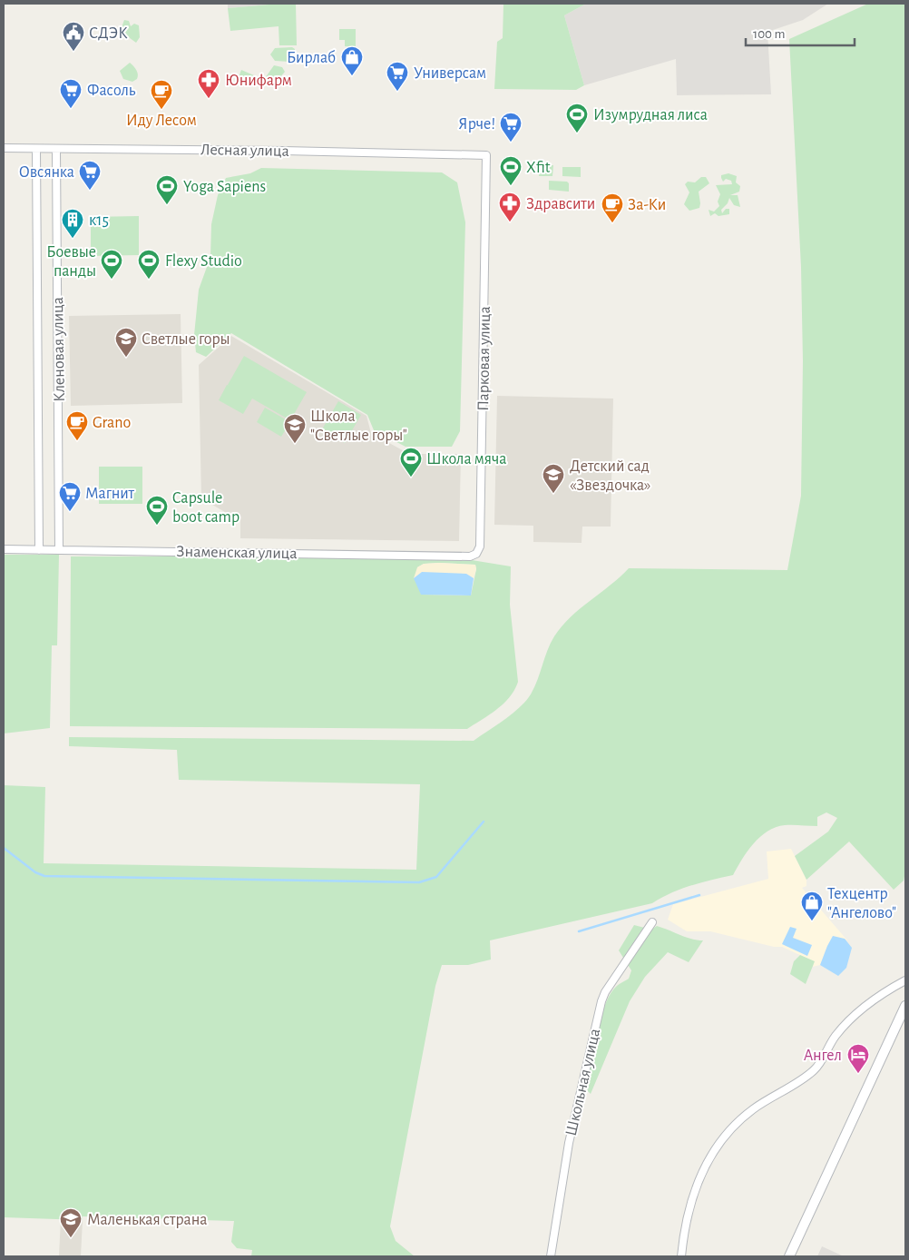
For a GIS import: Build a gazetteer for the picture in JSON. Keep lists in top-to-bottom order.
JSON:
{
  "streets": {
    "street": [
      "Лесная улица",
      "Кленовая улица",
      "Парковая улица",
      "Знаменская улица",
      "Школьная улица"
    ]
  },
  "crossings": [
    ["Лесная улица", "Кленовая улица"],
    ["Лесная улица", "Парковая улица"],
    ["Кленовая улица", "Знаменская улица"],
    ["Парковая улица", "Знаменская улица"]
  ],
  "places": {
    "public building": ["СДЭК"],
    "shop": ["Бирлаб", "Техцентр \"Ангелово\""],
    "supermarket": [
      "Универсам",
      "Фасоль",
      "Ярче!",
      "Овсянка",
      "Магнит"
    ],
    "pharmacy": ["Юнифарм", "Здравсити"],
    "cafe": ["Иду Лесом", "За-Ки", "Grano"],
    "sports": [
      "Изумрудная лиса",
      "Xfit",
      "Yoga Sapiens",
      "Боевые панды",
      "Flexy Studio",
      "Школа мяча",
      "Capsule boot camp"
    ],
    "building": ["к15"],
    "school or university": [
      "Светлые горы",
      "Школа \"Светлые горы\"",
      "Детский сад «Звездочка»",
      "Маленькая страна"
    ],
    "hotel": ["Ангел"]
  },
  "scale_bar": "100 m"
}
